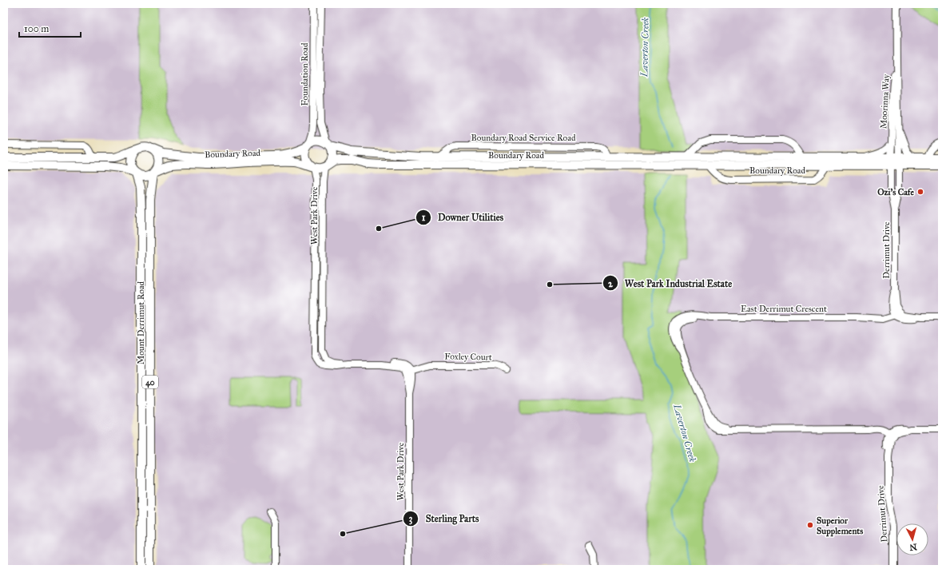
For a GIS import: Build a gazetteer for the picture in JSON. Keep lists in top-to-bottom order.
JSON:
{
  "streets": {
    "main road": ["Boundary Road", "Mount Derrimut Road", "40"],
    "street": [
      "Foundation Road",
      "Moorinna Way",
      "West Park Drive",
      "Derrimut Drive",
      "East Derrimut Crescent",
      "Foxley Court"
    ]
  },
  "crossings": [
    ["Foundation Road", "Boundary Road"],
    ["Foundation Road", "West Park Drive"],
    ["Moorinna Way", "Boundary Road"],
    ["Moorinna Way", "Derrimut Drive"],
    ["Boundary Road", "West Park Drive"],
    ["Boundary Road", "Derrimut Drive"],
    ["Boundary Road", "Mount Derrimut Road"],
    ["Boundary Road", "40"],
    ["West Park Drive", "Foxley Court"],
    ["Derrimut Drive", "East Derrimut Crescent"],
    ["Mount Derrimut Road", "40"]
  ],
  "water": ["Laverton Creek"],
  "places": [
    "Ozi's Cafe",
    "Downer Utilities",
    "West Park Industrial Estate",
    "Superior Supplements",
    "Sterling Parts"
  ],
  "scale_bar": "100 m",
  "north": "bottom"
}
